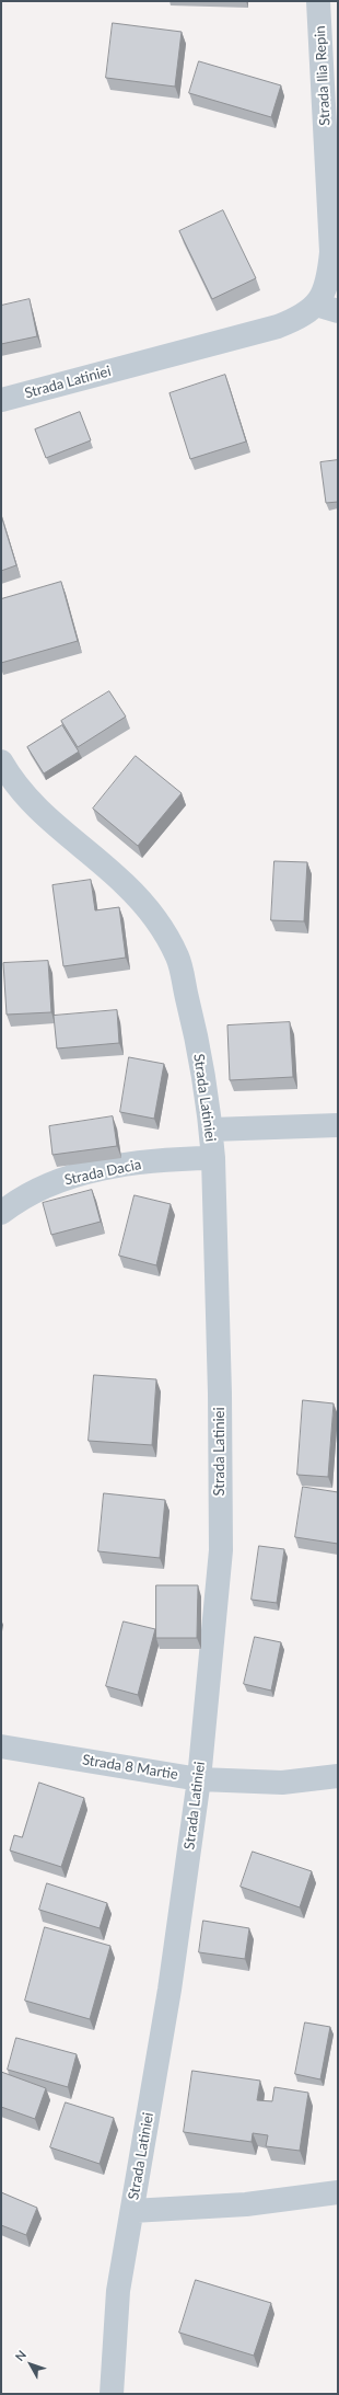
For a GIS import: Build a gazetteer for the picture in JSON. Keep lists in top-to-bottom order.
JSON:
{
  "streets": {
    "street": [
      "Strada Ilia Repin",
      "Strada Latiniei",
      "Strada Dacia",
      "Strada 8 Martie"
    ]
  },
  "crossings": [
    ["Strada Ilia Repin", "Strada Latiniei"],
    ["Strada Latiniei", "Strada Dacia"],
    ["Strada Latiniei", "Strada 8 Martie"]
  ],
  "north": "top left"
}
